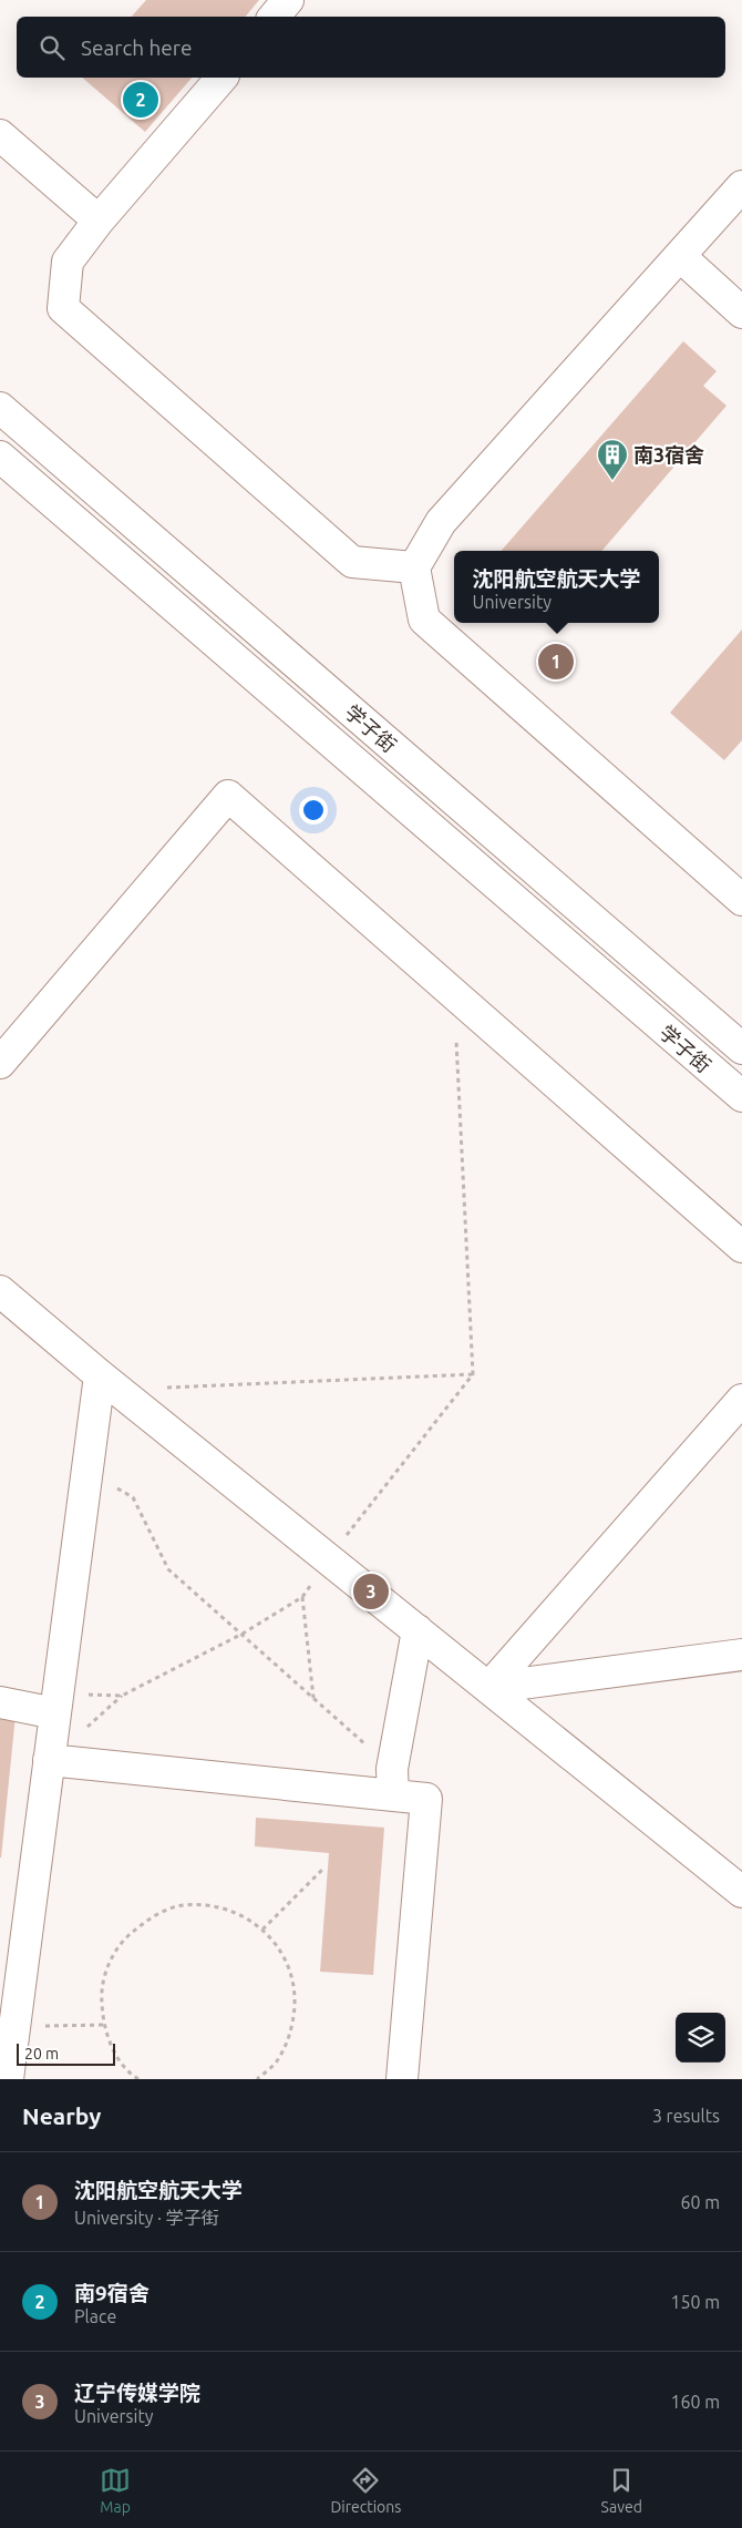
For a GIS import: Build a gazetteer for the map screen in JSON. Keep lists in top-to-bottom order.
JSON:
{
  "streets": {
    "street": ["学子街"]
  },
  "places": {
    "building": ["南3宿舍"]
  },
  "scale_bar": "20 m",
  "page": {
    "search": "Search here",
    "pins": ["2", "1", "3"],
    "popup": ["沈阳航空航天大学", "University"],
    "scale": "20 m",
    "heading": ["Nearby", "3 results"],
    "list": [
      {
        "mark": "1",
        "name": "沈阳航空航天大学",
        "note": "University · 学子街",
        "value": "60 m"
      },
      {
        "mark": "2",
        "name": "南9宿舍",
        "note": "Place",
        "value": "150 m"
      },
      {
        "mark": "3",
        "name": "辽宁传媒学院",
        "note": "University",
        "value": "160 m"
      }
    ],
    "nav": ["Map", "Directions", "Saved"]
  }
}
